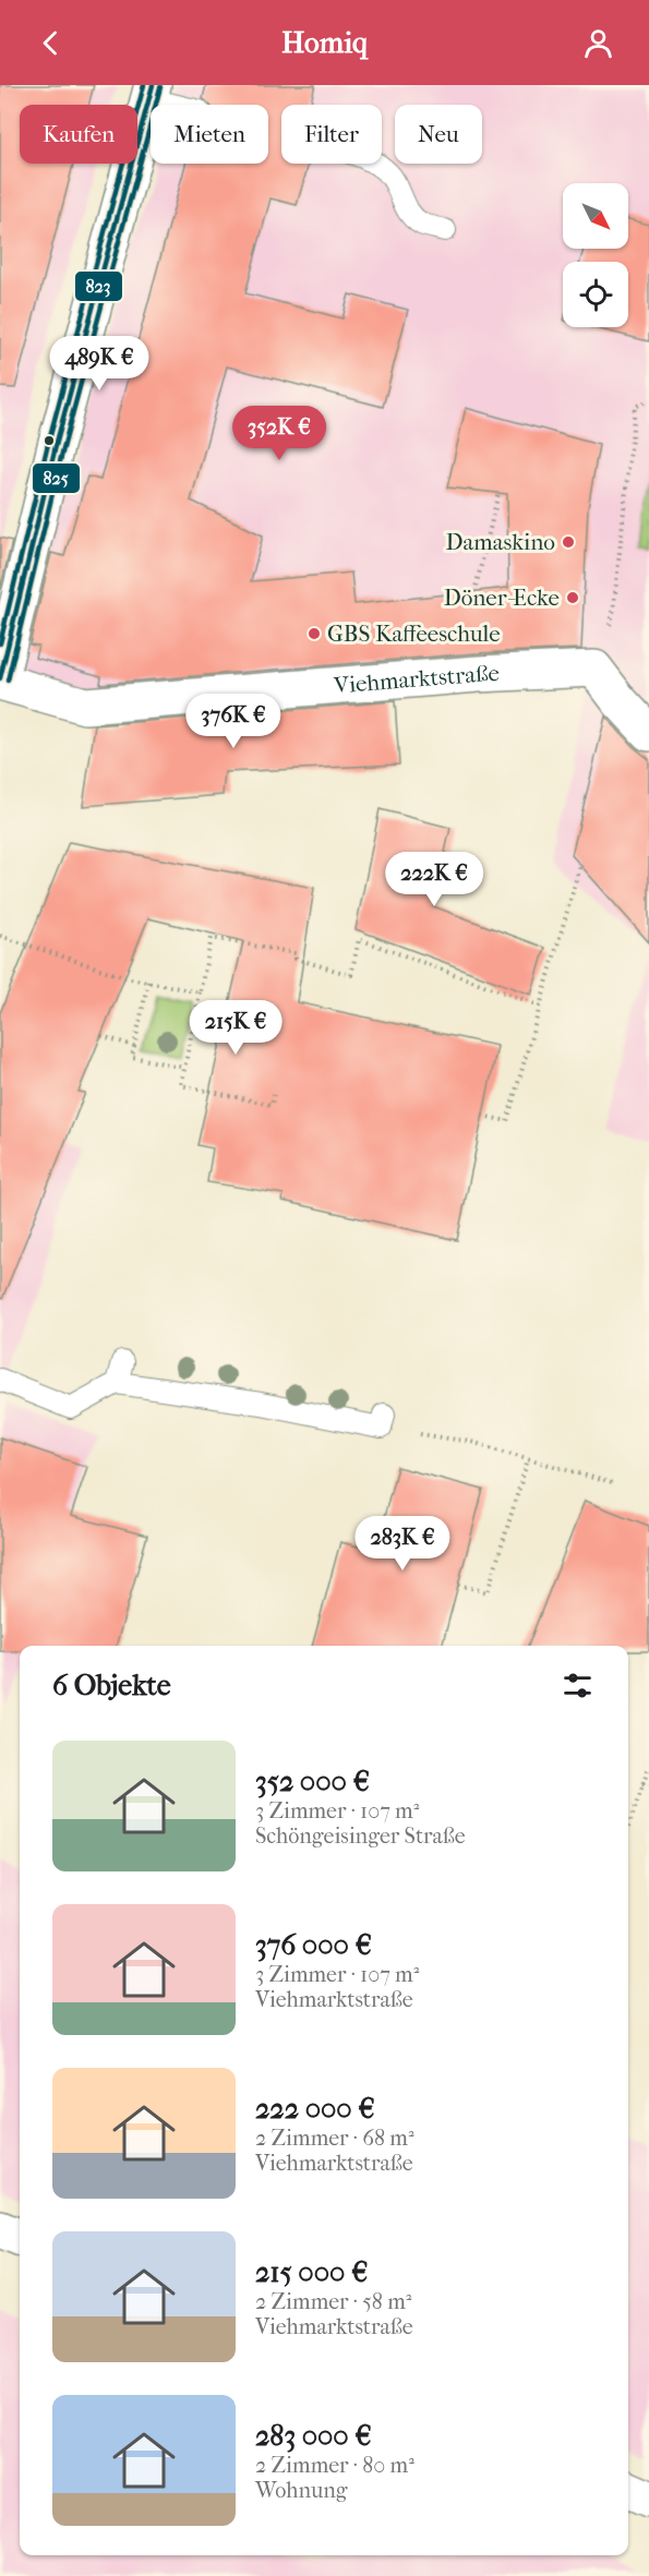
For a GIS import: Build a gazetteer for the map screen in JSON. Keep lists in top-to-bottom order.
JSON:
{
  "streets": {
    "street": ["Viehmarktstraße"]
  },
  "places": ["Damaskino", "Döner-Ecke", "GBS Kaffeeschule"],
  "lines": ["transit line 823", "transit line 825"],
  "north": "bottom right",
  "page": {
    "header": "Homiq",
    "chip": [
      "Kaufen",
      "Mieten",
      "Filter",
      "Neu"
    ],
    "price": [
      "489K €",
      "352K €",
      "376K €",
      "222K €",
      "215K €",
      "283K €"
    ],
    "heading": "6 Objekte",
    "list": [
      {
        "name": "352 000 €",
        "note": "3 Zimmer · 107 m² · Schöngeisinger Straße"
      },
      {
        "name": "376 000 €",
        "note": "3 Zimmer · 107 m² · Viehmarktstraße"
      },
      {
        "name": "222 000 €",
        "note": "2 Zimmer · 68 m² · Viehmarktstraße"
      },
      {
        "name": "215 000 €",
        "note": "2 Zimmer · 58 m² · Viehmarktstraße"
      },
      {
        "name": "283 000 €",
        "note": "2 Zimmer · 80 m² · Wohnung"
      }
    ]
  }
}
